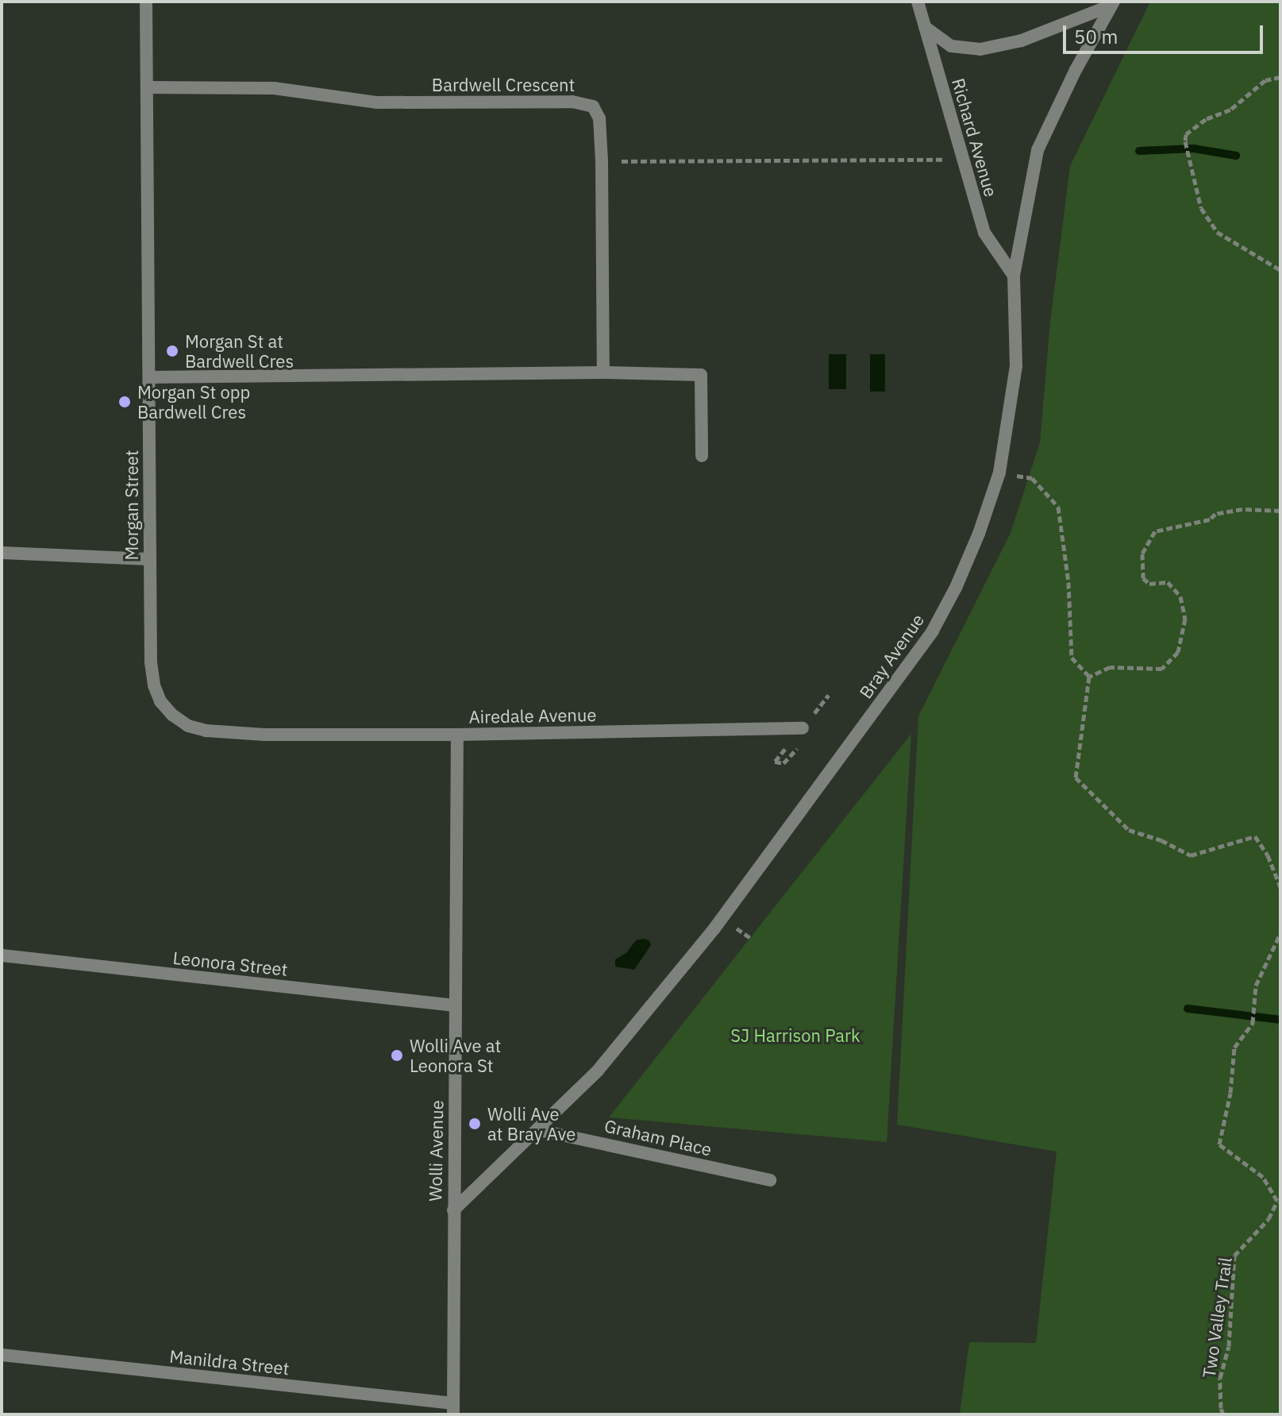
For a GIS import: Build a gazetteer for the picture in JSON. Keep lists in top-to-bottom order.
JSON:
{
  "streets": {
    "street": [
      "Bardwell Crescent",
      "Richard Avenue",
      "Morgan Street",
      "Bray Avenue",
      "Airedale Avenue",
      "Leonora Street",
      "Graham Place",
      "Wolli Avenue",
      "Manildra Street"
    ],
    "path": ["Two Valley Trail"]
  },
  "crossings": [
    ["Bardwell Crescent", "Morgan Street"],
    ["Richard Avenue", "Bray Avenue"],
    ["Morgan Street", "Airedale Avenue"],
    ["Bray Avenue", "Graham Place"],
    ["Bray Avenue", "Wolli Avenue"],
    ["Airedale Avenue", "Wolli Avenue"],
    ["Leonora Street", "Wolli Avenue"],
    ["Wolli Avenue", "Manildra Street"]
  ],
  "parks": ["SJ Harrison Park"],
  "places": [
    "Morgan St at Bardwell Cres",
    "Morgan St opp Bardwell Cres",
    "Wolli Ave at Leonora St",
    "Wolli Ave at Bray Ave"
  ],
  "scale_bar": "50 m"
}
